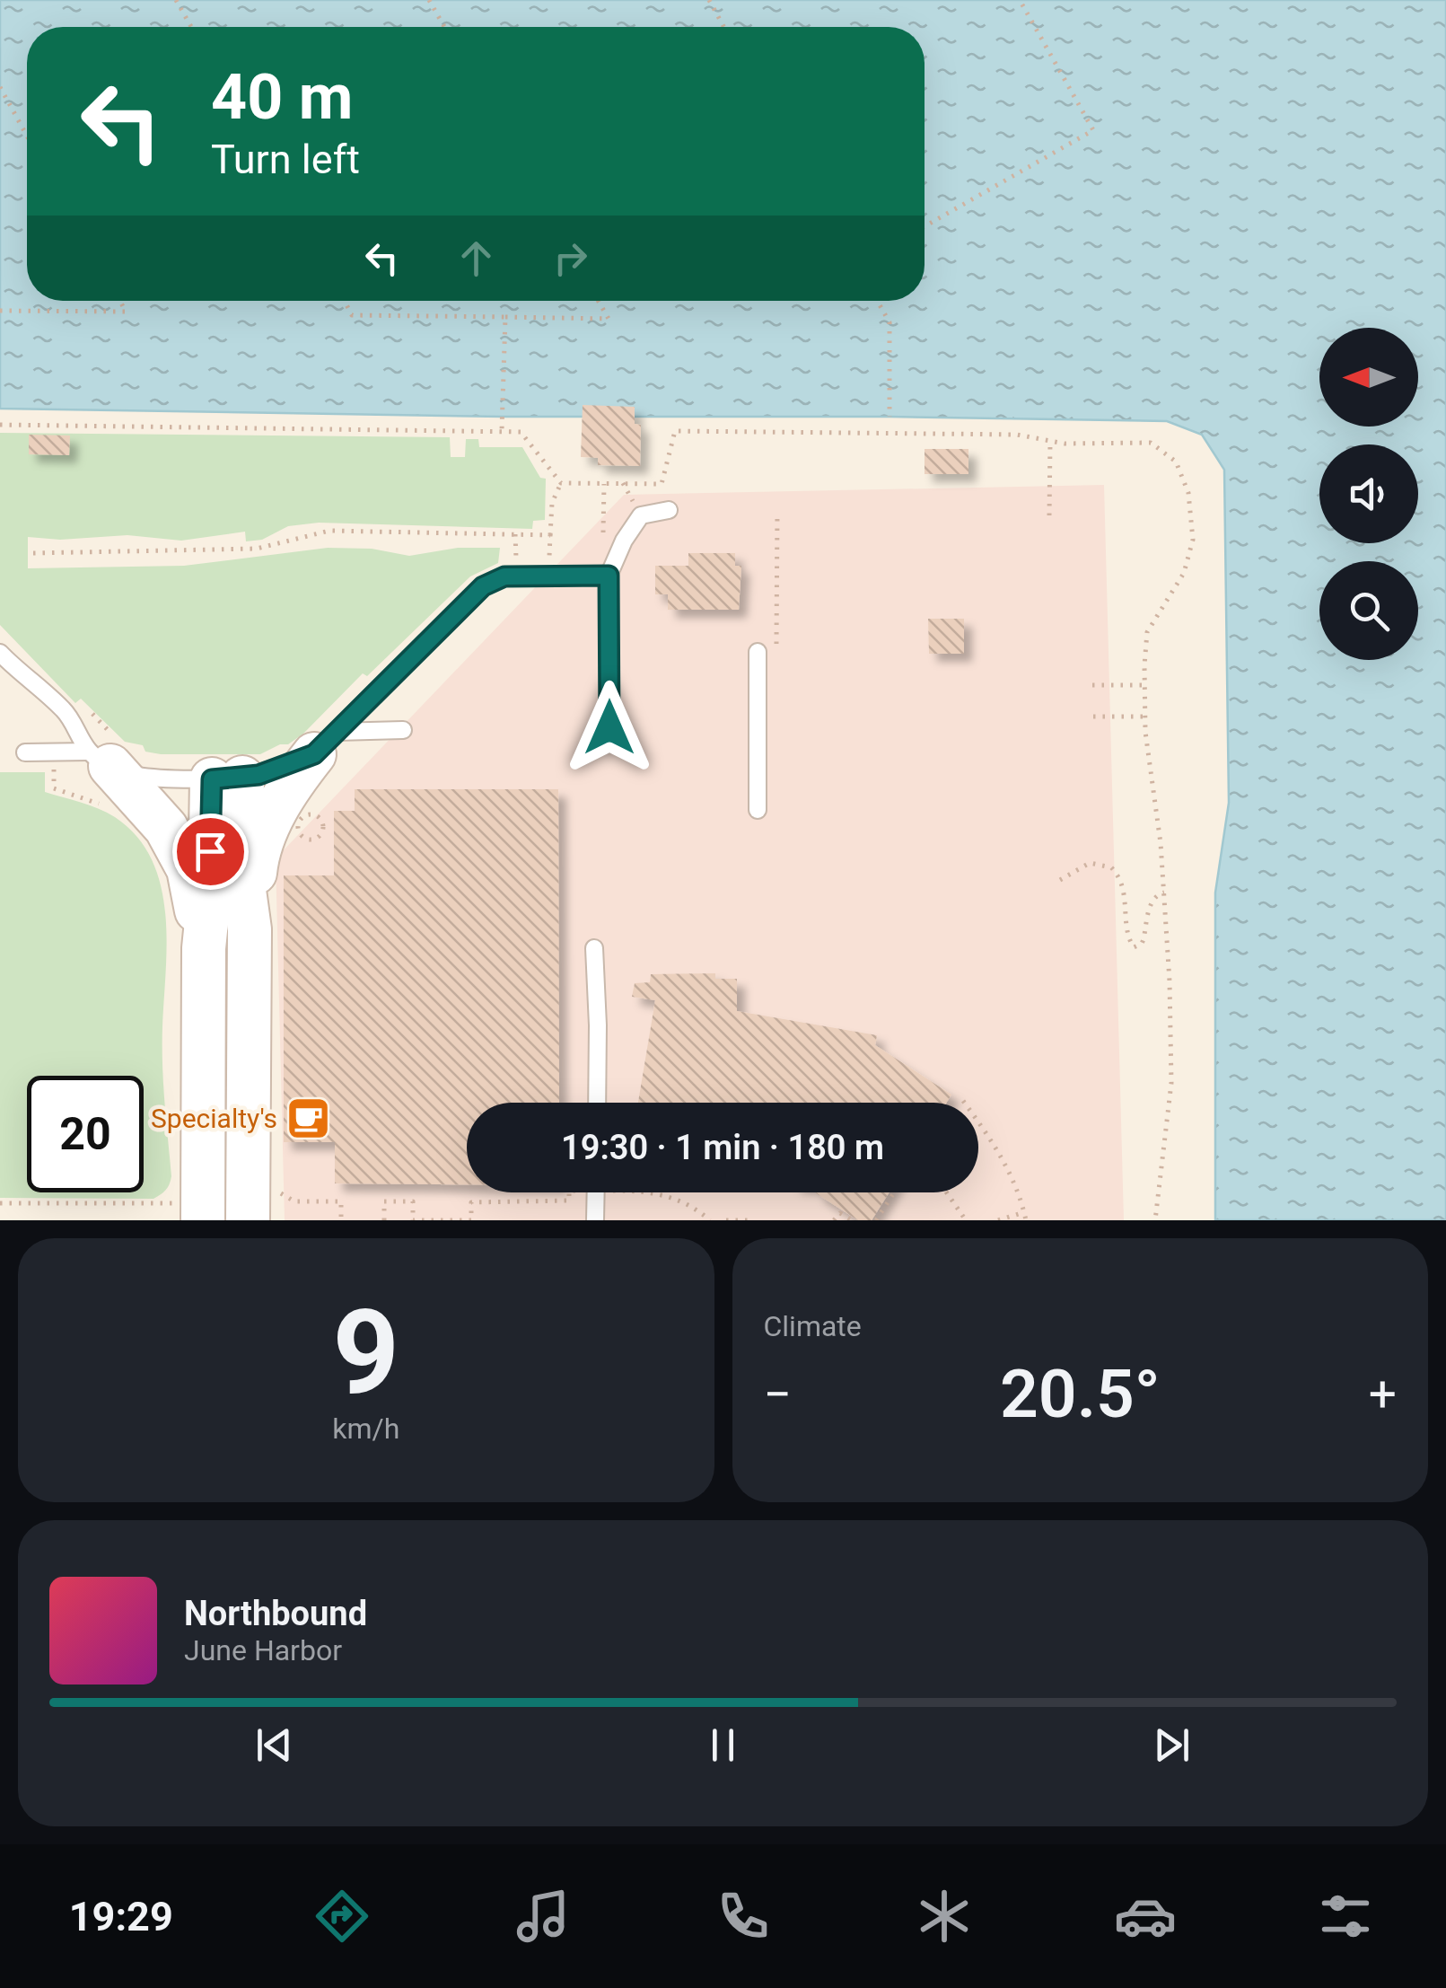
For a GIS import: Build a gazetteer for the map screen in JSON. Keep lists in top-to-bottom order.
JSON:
{
  "places": {
    "cafe": ["Specialty's"]
  },
  "north": "left",
  "page": {
    "turn": ["40 m", "Turn left"],
    "limit": "20",
    "trip": "19:30 · 1 min · 180 m",
    "tile": [
      ["9", "km/h"],
      "Climate"
    ],
    "heat": ["−", "20.5°", "+"],
    "song": ["Northbound", "June Harbor"],
    "tabs": "19:29"
  }
}
